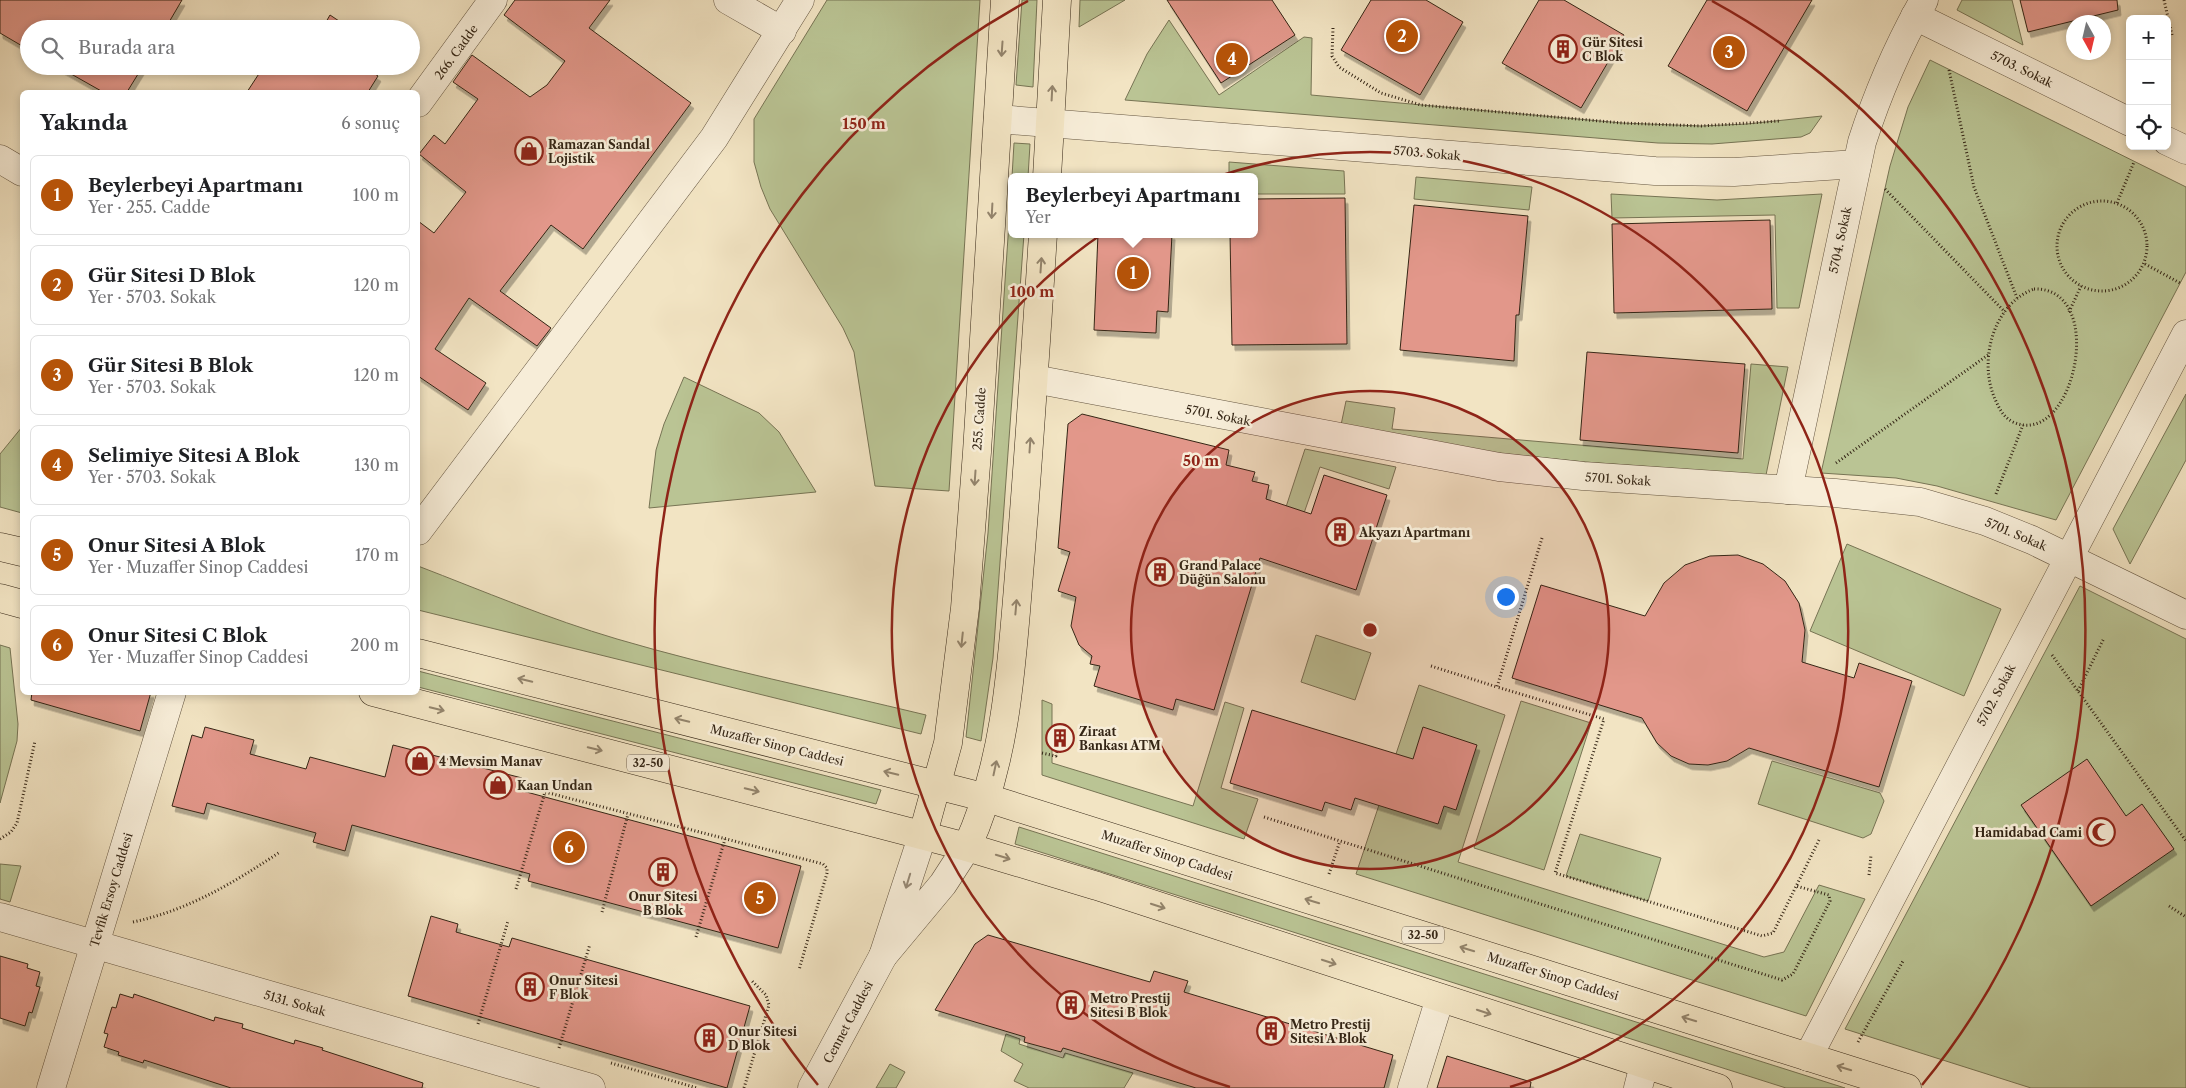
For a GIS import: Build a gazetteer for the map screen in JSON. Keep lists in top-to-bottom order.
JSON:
{
  "streets": {
    "main road": ["255. Cadde", "Muzaffer Sinop Caddesi", "32-50"],
    "street": [
      "266. Cadde",
      "5703. Sokak",
      "5704. Sokak",
      "5701. Sokak",
      "5702. Sokak",
      "Tevfik Ersoy Caddesi",
      "5131. Sokak",
      "Cennet Caddesi"
    ]
  },
  "crossings": [
    ["5703. Sokak", "5704. Sokak"],
    ["5703. Sokak", "255. Cadde"],
    ["5704. Sokak", "5701. Sokak"],
    ["5701. Sokak", "5702. Sokak"],
    ["255. Cadde", "Muzaffer Sinop Caddesi"],
    ["255. Cadde", "32-50"],
    ["255. Cadde", "Cennet Caddesi"],
    ["5702. Sokak", "Muzaffer Sinop Caddesi"],
    ["32-50", "Cennet Caddesi"],
    ["Tevfik Ersoy Caddesi", "5131. Sokak"]
  ],
  "places": {
    "building": [
      "Gür Sitesi C Blok",
      "Akyazı Apartmanı",
      "Grand Palace Düğün Salonu",
      "Ziraat Bankası ATM",
      "Onur Sitesi B Blok",
      "Onur Sitesi F Blok",
      "Metro Prestij Sitesi B Blok",
      "Metro Prestij Sitesi A Blok",
      "Onur Sitesi D Blok"
    ],
    "shop": ["Ramazan Sandal Lojistik", "4 Mevsim Manav", "Kaan Undan"],
    "mosque": ["Hamidabad Cami"]
  },
  "north": "bottom",
  "page": {
    "map_buttons": ["+", "−"],
    "pins": [
      "2",
      "3",
      "4",
      "1",
      "6",
      "5"
    ],
    "search": "Burada ara",
    "heading": ["Yakında", "6 sonuç"],
    "list": [
      {
        "mark": "1",
        "name": "Beylerbeyi Apartmanı",
        "note": "Yer · 255. Cadde",
        "value": "100 m"
      },
      {
        "mark": "2",
        "name": "Gür Sitesi D Blok",
        "note": "Yer · 5703. Sokak",
        "value": "120 m"
      },
      {
        "mark": "3",
        "name": "Gür Sitesi B Blok",
        "note": "Yer · 5703. Sokak",
        "value": "120 m"
      },
      {
        "mark": "4",
        "name": "Selimiye Sitesi A Blok",
        "note": "Yer · 5703. Sokak",
        "value": "130 m"
      },
      {
        "mark": "5",
        "name": "Onur Sitesi A Blok",
        "note": "Yer · Muzaffer Sinop Caddesi",
        "value": "170 m"
      },
      {
        "mark": "6",
        "name": "Onur Sitesi C Blok",
        "note": "Yer · Muzaffer Sinop Caddesi",
        "value": "200 m"
      }
    ],
    "popup": ["Beylerbeyi Apartmanı", "Yer"]
  },
  "rings": ["150 m", "100 m", "50 m"]
}
